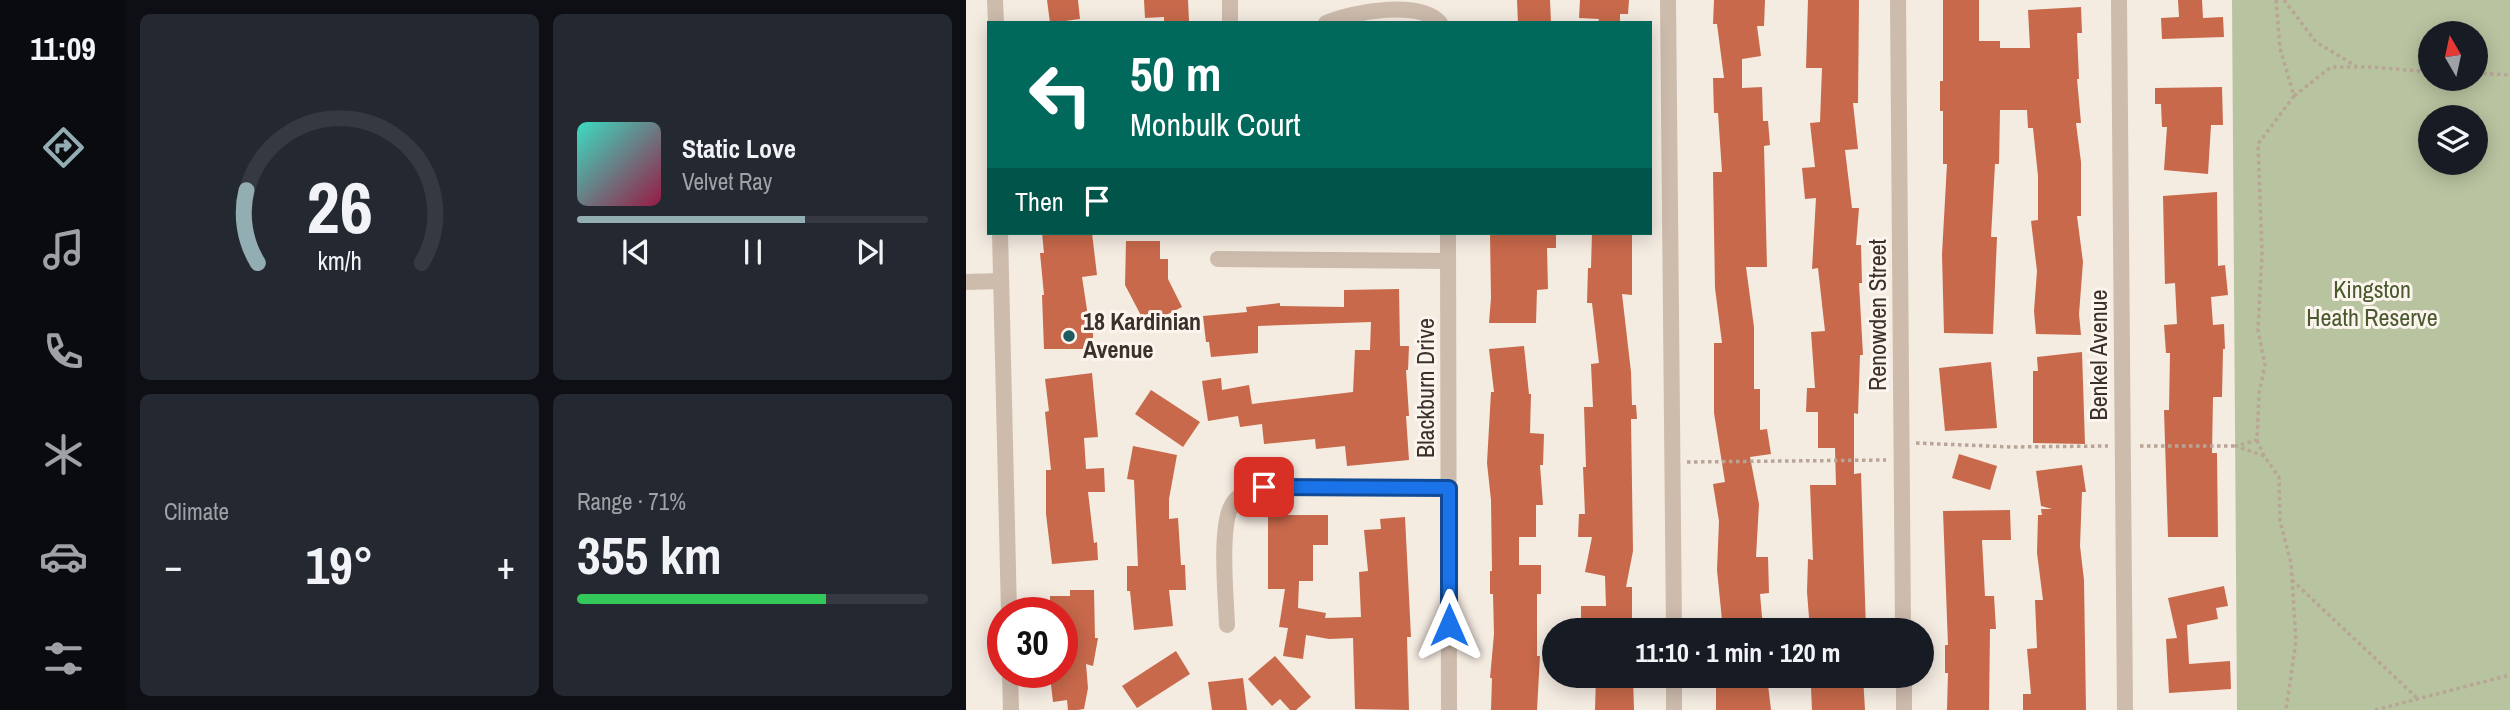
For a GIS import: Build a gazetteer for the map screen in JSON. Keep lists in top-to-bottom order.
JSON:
{
  "streets": {
    "street": ["Renowden Street", "Benkel Avenue", "Blackburn Drive"]
  },
  "parks": ["Kingston Heath Reserve"],
  "places": ["18 Kardinian Avenue"],
  "north": "top",
  "page": {
    "tabs": "11:09",
    "turn": ["50 m", "Monbulk Court"],
    "song": ["Static Love", "Velvet Ray"],
    "then": "Then",
    "tile": [
      "Climate",
      ["Range · 71%", "355 km"]
    ],
    "heat": ["−", "19°", "+"],
    "limit": "30",
    "trip": "11:10 · 1 min · 120 m",
    "gauge": ["26", "km/h"]
  }
}
